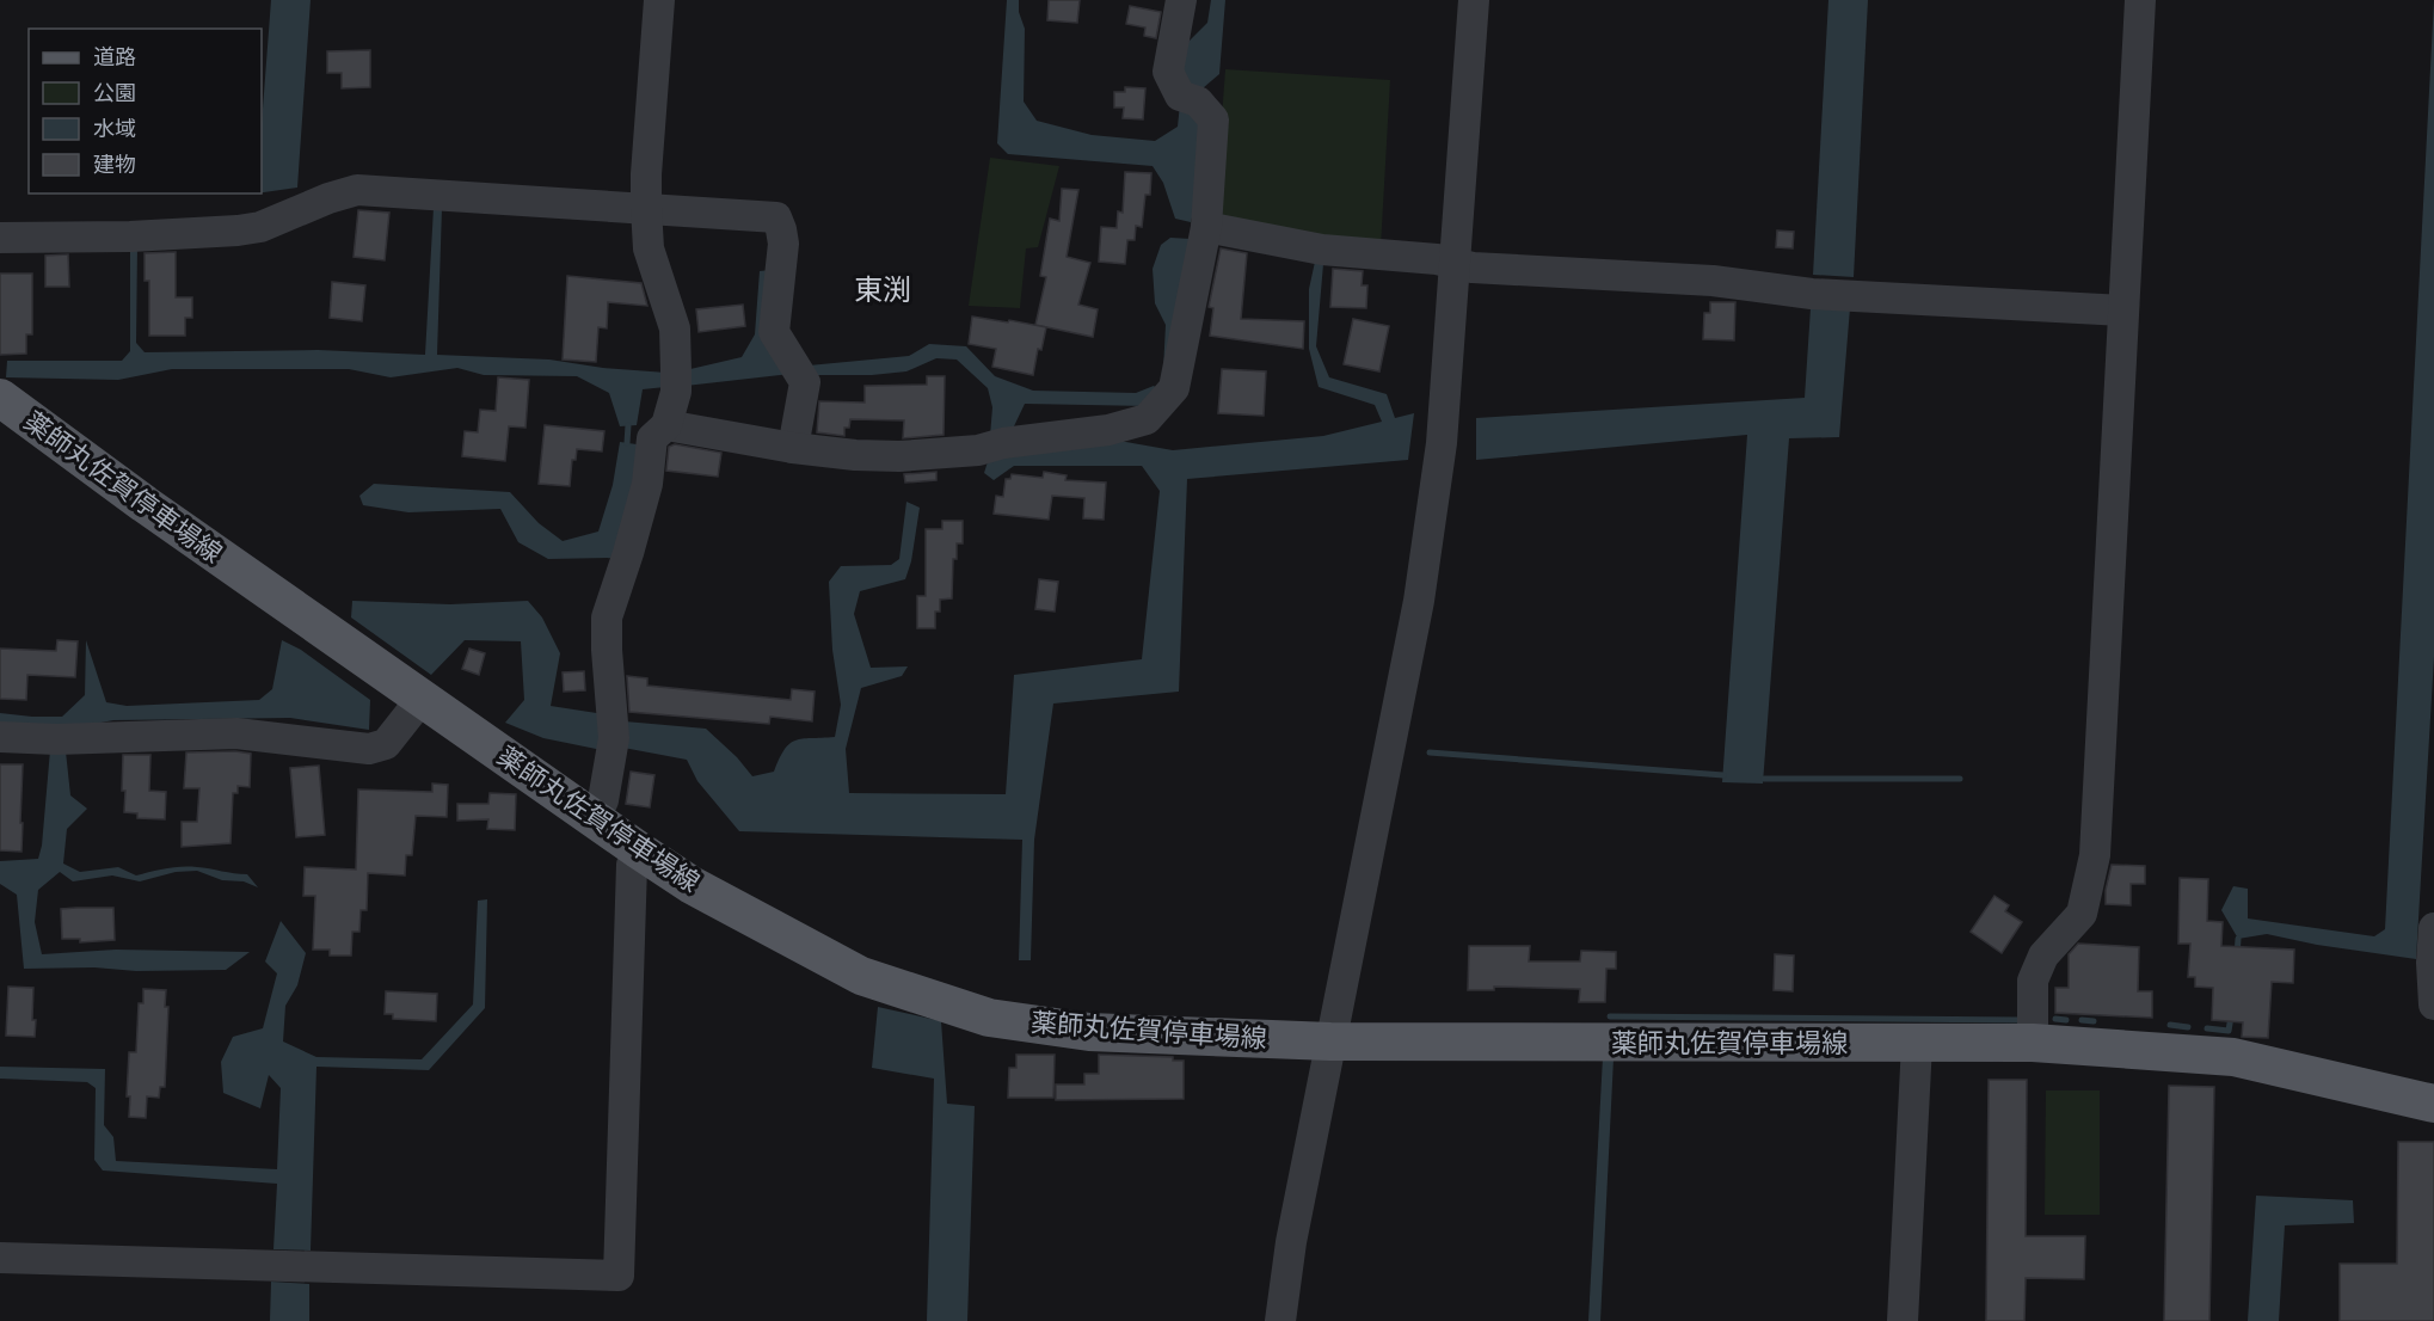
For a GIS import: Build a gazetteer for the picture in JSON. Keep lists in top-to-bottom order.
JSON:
{
  "streets": {
    "main road": ["薬師丸佐賀停車場線"]
  },
  "districts": ["東渕"],
  "legend": [
    "道路",
    "公園",
    "水域",
    "建物"
  ]
}
